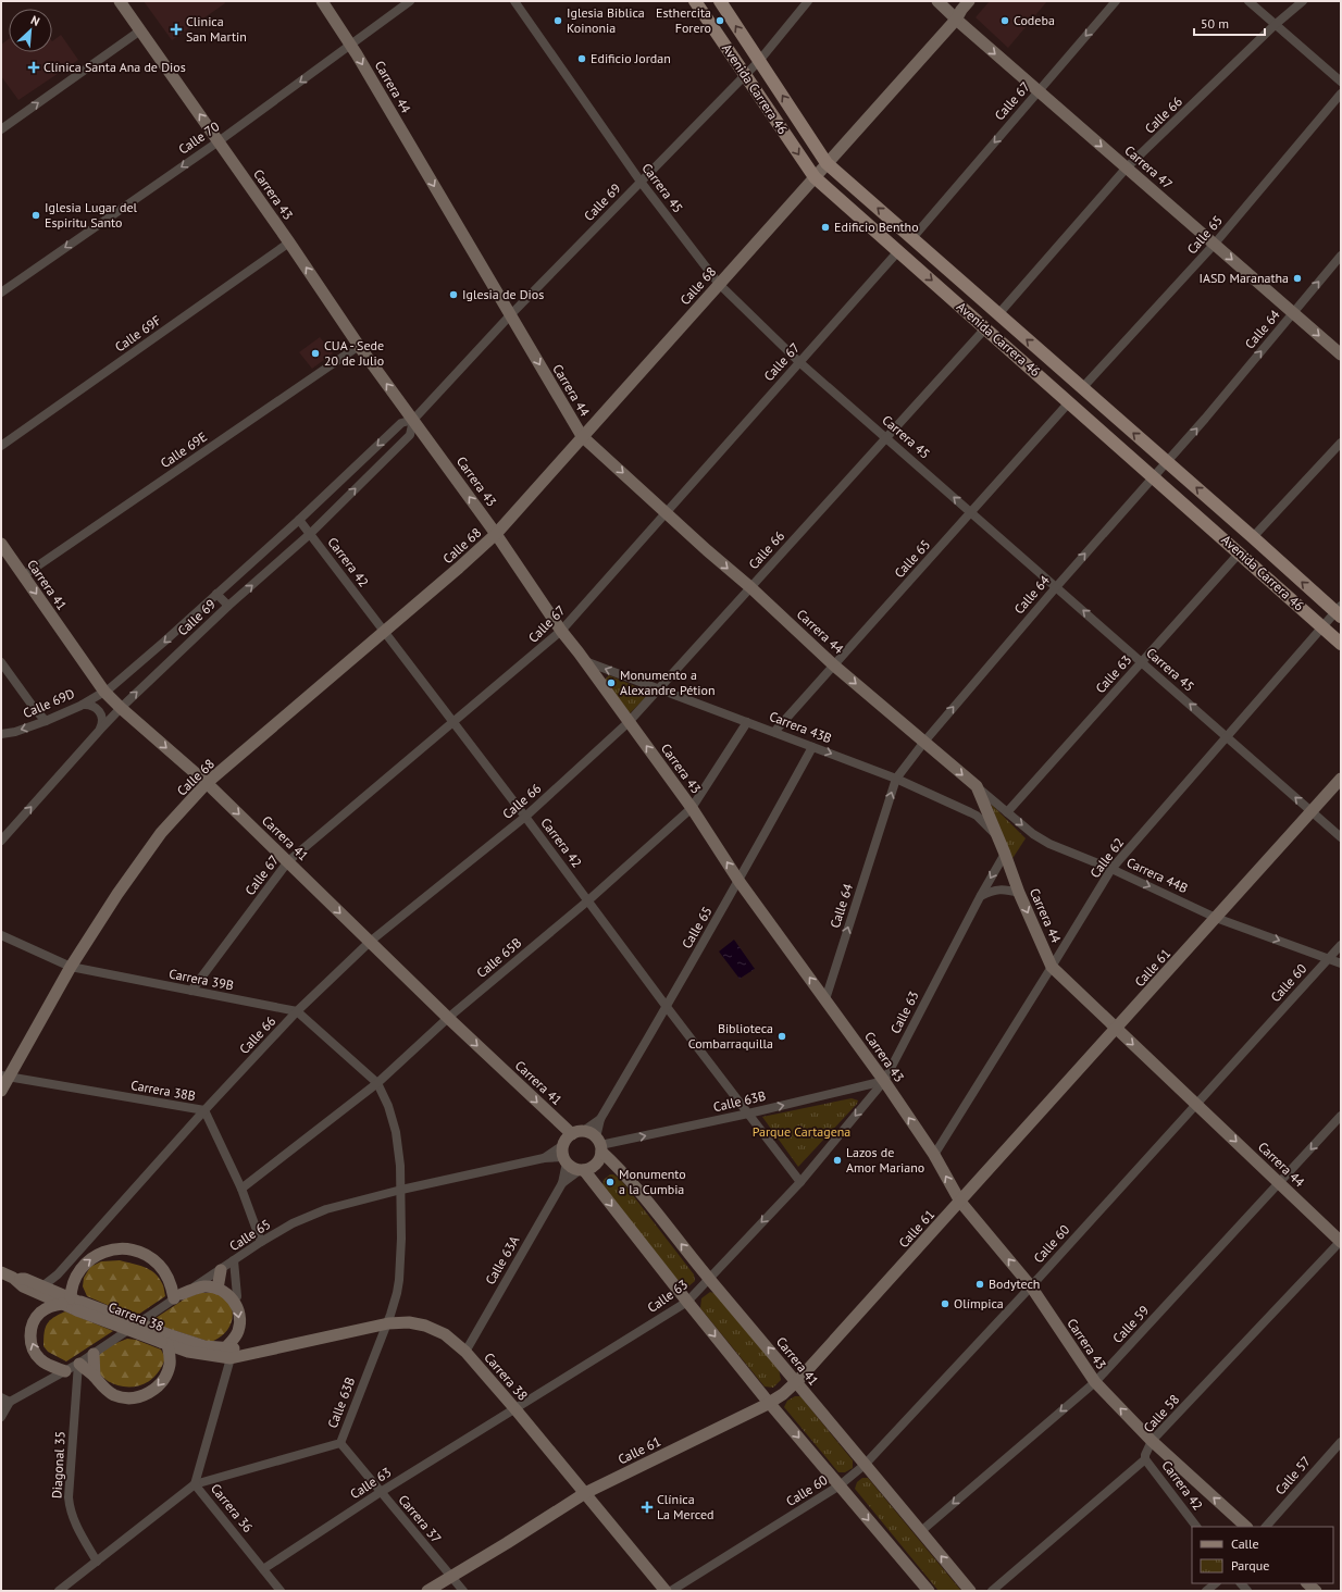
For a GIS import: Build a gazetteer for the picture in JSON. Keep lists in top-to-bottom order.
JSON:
{
  "streets": {
    "main road": ["Avenida Carrera 46"],
    "street": [
      "Carrera 44",
      "Calle 67",
      "Calle 66",
      "Calle 70",
      "Carrera 47",
      "Carrera 45",
      "Carrera 43",
      "Calle 69",
      "Calle 65",
      "Calle 68",
      "Calle 64",
      "Calle 69F",
      "Calle 69E",
      "Carrera 42",
      "Carrera 41",
      "Calle 63",
      "Calle 69D",
      "Carrera 43B",
      "Calle 62",
      "Carrera 44B",
      "Calle 65B",
      "Calle 61",
      "Carrera 39B",
      "Calle 60",
      "Carrera 38B",
      "Calle 63B",
      "Calle 63A",
      "Carrera 38",
      "Calle 59",
      "Calle 58",
      "Diagonal 35",
      "Calle 57",
      "Carrera 36",
      "Carrera 37"
    ]
  },
  "crossings": [
    ["Carrera 44", "Calle 67"],
    ["Carrera 44", "Calle 66"],
    ["Carrera 44", "Calle 70"],
    ["Carrera 44", "Calle 69"],
    ["Carrera 44", "Calle 65"],
    ["Carrera 44", "Calle 68"],
    ["Carrera 44", "Calle 64"],
    ["Carrera 44", "Calle 63"],
    ["Carrera 44", "Carrera 43B"],
    ["Carrera 44", "Calle 62"],
    ["Carrera 44", "Carrera 44B"],
    ["Carrera 44", "Calle 61"],
    ["Carrera 44", "Calle 60"],
    ["Carrera 44", "Calle 59"],
    ["Carrera 44", "Calle 58"],
    ["Avenida Carrera 46", "Calle 67"],
    ["Avenida Carrera 46", "Calle 66"],
    ["Avenida Carrera 46", "Calle 69"],
    ["Avenida Carrera 46", "Calle 65"],
    ["Avenida Carrera 46", "Calle 68"],
    ["Avenida Carrera 46", "Calle 64"],
    ["Avenida Carrera 46", "Calle 63"],
    ["Avenida Carrera 46", "Calle 62"],
    ["Calle 67", "Carrera 47"],
    ["Calle 67", "Carrera 45"],
    ["Calle 67", "Carrera 43"],
    ["Calle 67", "Carrera 42"],
    ["Calle 67", "Carrera 41"],
    ["Calle 67", "Carrera 39B"],
    ["Calle 66", "Carrera 47"],
    ["Calle 66", "Carrera 45"],
    ["Calle 66", "Carrera 43"],
    ["Calle 66", "Carrera 42"],
    ["Calle 66", "Carrera 41"],
    ["Calle 66", "Carrera 43B"],
    ["Calle 66", "Carrera 39B"],
    ["Calle 66", "Carrera 38B"],
    ["Calle 66", "Carrera 38"],
    ["Calle 70", "Carrera 43"],
    ["Carrera 47", "Calle 65"],
    ["Carrera 47", "Calle 68"],
    ["Carrera 47", "Calle 64"],
    ["Carrera 45", "Calle 69"],
    ["Carrera 45", "Calle 65"],
    ["Carrera 45", "Calle 68"],
    ["Carrera 45", "Calle 64"],
    ["Carrera 45", "Calle 63"],
    ["Carrera 45", "Calle 62"],
    ["Carrera 45", "Calle 61"],
    ["Carrera 43", "Calle 69"],
    ["Carrera 43", "Calle 65"],
    ["Carrera 43", "Calle 68"],
    ["Carrera 43", "Calle 64"],
    ["Carrera 43", "Calle 69F"],
    ["Carrera 43", "Calle 69E"],
    ["Carrera 43", "Calle 63"],
    ["Carrera 43", "Carrera 43B"],
    ["Carrera 43", "Calle 62"],
    ["Carrera 43", "Calle 65B"],
    ["Carrera 43", "Calle 61"],
    ["Carrera 43", "Calle 60"],
    ["Carrera 43", "Calle 63B"],
    ["Carrera 43", "Calle 59"],
    ["Carrera 43", "Calle 58"],
    ["Calle 69", "Carrera 42"],
    ["Calle 69", "Carrera 41"],
    ["Calle 69", "Calle 69D"],
    ["Calle 65", "Carrera 42"],
    ["Calle 65", "Carrera 41"],
    ["Calle 65", "Carrera 43B"],
    ["Calle 65", "Carrera 38B"],
    ["Calle 65", "Calle 63B"],
    ["Calle 65", "Calle 63A"],
    ["Calle 65", "Diagonal 35"],
    ["Calle 68", "Carrera 42"],
    ["Calle 68", "Carrera 41"],
    ["Calle 68", "Carrera 39B"],
    ["Calle 68", "Carrera 38B"],
    ["Calle 64", "Carrera 43B"],
    ["Calle 69E", "Carrera 41"],
    ["Carrera 42", "Calle 63"],
    ["Carrera 42", "Calle 65B"],
    ["Carrera 42", "Calle 63B"],
    ["Carrera 42", "Calle 58"],
    ["Carrera 41", "Calle 63"],
    ["Carrera 41", "Calle 69D"],
    ["Carrera 41", "Calle 65B"],
    ["Carrera 41", "Calle 61"],
    ["Carrera 41", "Calle 60"],
    ["Carrera 41", "Calle 63B"],
    ["Carrera 41", "Calle 63A"],
    ["Carrera 41", "Calle 59"],
    ["Calle 63", "Carrera 44B"],
    ["Calle 63", "Calle 63B"],
    ["Calle 63", "Carrera 38"],
    ["Calle 63", "Carrera 36"],
    ["Calle 63", "Carrera 37"],
    ["Carrera 43B", "Calle 65B"],
    ["Calle 62", "Carrera 44B"],
    ["Carrera 44B", "Calle 61"],
    ["Carrera 44B", "Calle 60"],
    ["Calle 65B", "Carrera 38B"],
    ["Calle 65B", "Calle 63B"],
    ["Calle 61", "Carrera 38"],
    ["Calle 61", "Carrera 37"],
    ["Calle 63B", "Calle 63A"],
    ["Calle 63B", "Carrera 38"],
    ["Calle 63B", "Diagonal 35"],
    ["Calle 63B", "Carrera 36"],
    ["Calle 63B", "Carrera 37"],
    ["Calle 63A", "Carrera 38"],
    ["Carrera 38", "Carrera 36"]
  ],
  "one_way": [
    "Carrera 44",
    "Calle 70",
    "Carrera 47",
    "Carrera 45",
    "Carrera 43",
    "Calle 64",
    "Calle 69D",
    "Carrera 44B",
    "Calle 59"
  ],
  "parks": ["Parque Cartagena"],
  "places": {
    "other": [
      "Iglesia Biblica Koinonia",
      "Esthercita Forero",
      "Codeba",
      "Edificio Jordan",
      "Iglesia Lugar del Espiritu Santo",
      "Edificio Bentho",
      "IASD Maranatha",
      "Iglesia de Dios",
      "CUA - Sede 20 de Julio",
      "Monumento a Alexandre Pétion",
      "Biblioteca Combarraquilla",
      "Lazos de Amor Mariano",
      "Monumento a la Cumbia",
      "Bodytech",
      "Olímpica"
    ],
    "health": ["Clinica San Martin", "Clínica Santa Ana de Dios", "Clínica La Merced"]
  },
  "legend": ["Calle", "Parque"],
  "scale_bar": "50 m",
  "north": "top right"
}
